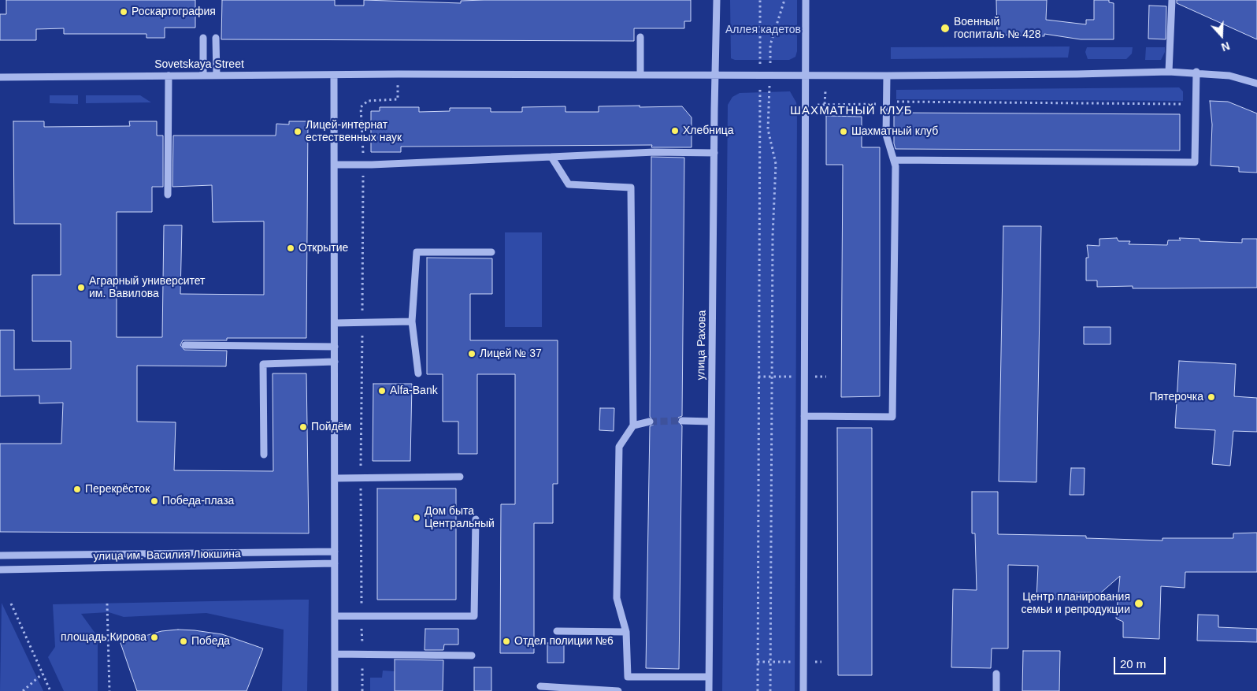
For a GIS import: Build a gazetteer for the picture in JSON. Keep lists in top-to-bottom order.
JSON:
{
  "streets": {
    "street": ["Sovetskaya Street", "улица Рахова", "улица им. Василия Люкшина"]
  },
  "crossings": [
    ["Sovetskaya Street", "улица Рахова"]
  ],
  "districts": ["ШАХМАТНЫЙ КЛУБ"],
  "parks": ["Аллея кадетов"],
  "places": [
    "Роскартография",
    "Военный госпиталь № 428",
    "Хлебница",
    "Лицей-интернат естественных наук",
    "Шахматный клуб",
    "Открытие",
    "Аграрный университет им. Вавилова",
    "Лицей № 37",
    "Alfa-Bank",
    "Пятерочка",
    "Пойдём",
    "Перекрёсток",
    "Победа-плаза",
    "Дом быта Центральный",
    "Центр планирования семьи и репродукции",
    "площадь Кирова",
    "Победа",
    "Отдел полиции №6"
  ],
  "scale_bar": "20 m",
  "north": "bottom"
}
